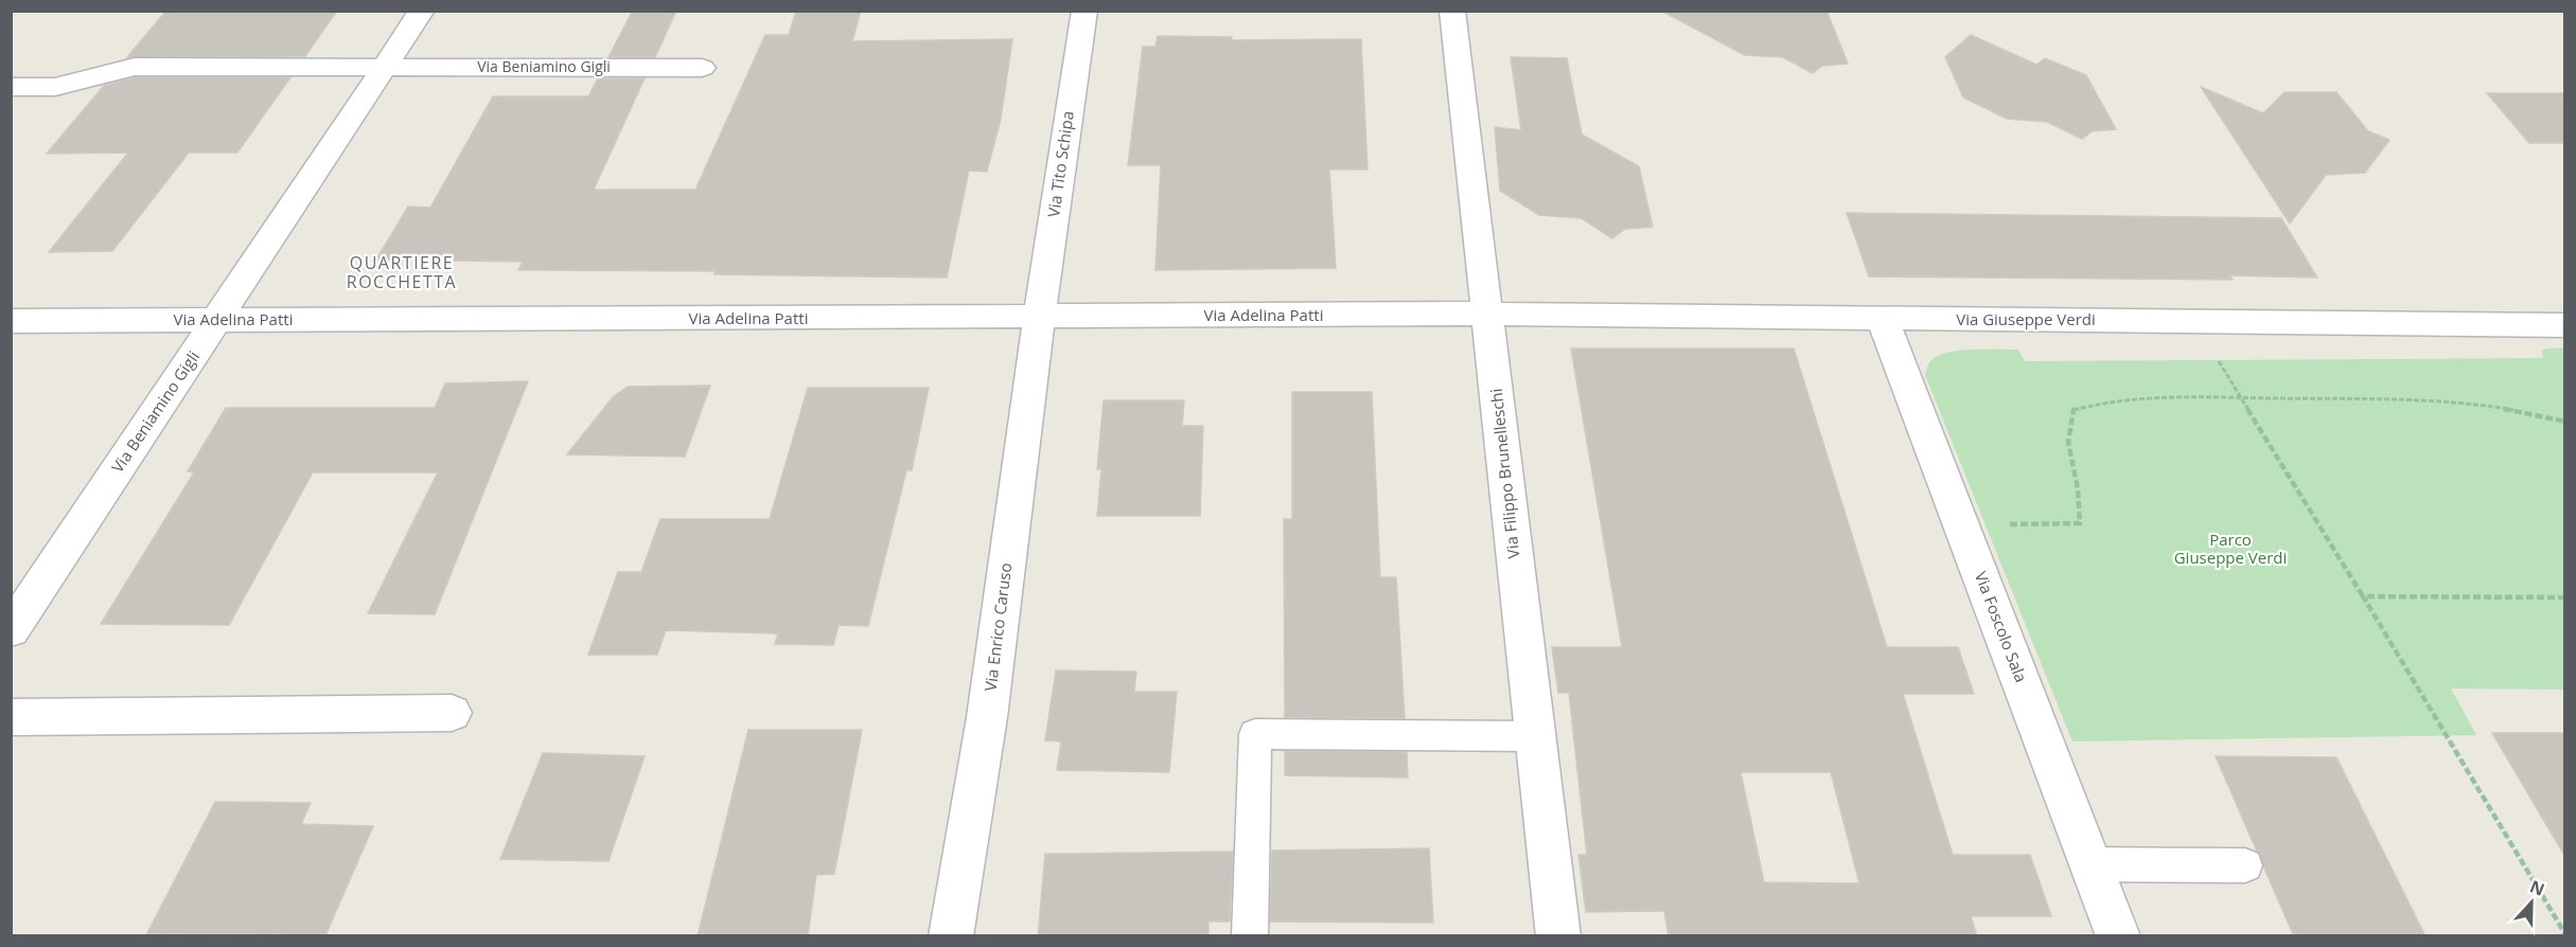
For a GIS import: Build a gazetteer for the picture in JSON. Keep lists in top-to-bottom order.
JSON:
{
  "streets": {
    "street": [
      "Via Beniamino Gigli",
      "Via Tito Schipa",
      "Via Adelina Patti",
      "Via Giuseppe Verdi",
      "Via Filippo Brunelleschi",
      "Via Enrico Caruso",
      "Via Foscolo Sala"
    ]
  },
  "crossings": [
    ["Via Beniamino Gigli", "Via Adelina Patti"],
    ["Via Tito Schipa", "Via Adelina Patti"],
    ["Via Tito Schipa", "Via Enrico Caruso"],
    ["Via Adelina Patti", "Via Giuseppe Verdi"],
    ["Via Adelina Patti", "Via Filippo Brunelleschi"],
    ["Via Adelina Patti", "Via Enrico Caruso"],
    ["Via Giuseppe Verdi", "Via Filippo Brunelleschi"],
    ["Via Giuseppe Verdi", "Via Foscolo Sala"]
  ],
  "districts": ["QUARTIERE ROCCHETTA"],
  "parks": ["Parco Giuseppe Verdi"],
  "north": "top"
}
